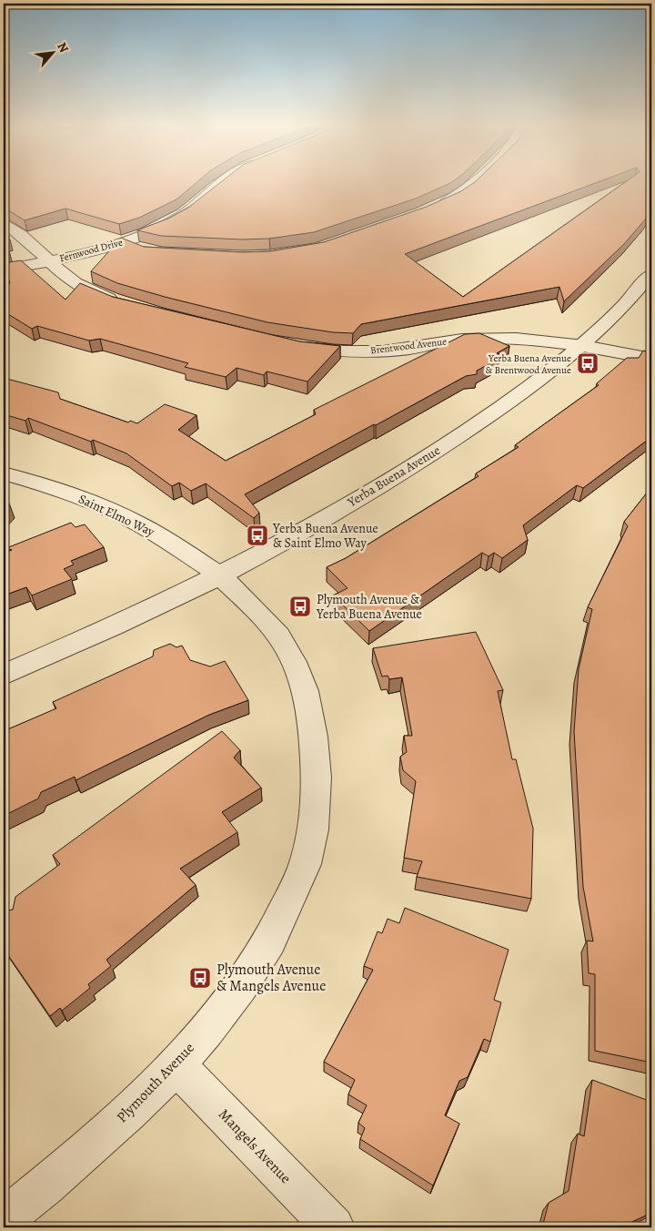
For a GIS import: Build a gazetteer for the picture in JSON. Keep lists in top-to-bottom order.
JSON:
{
  "streets": {
    "street": [
      "Fernwood Drive",
      "Brentwood Avenue",
      "Yerba Buena Avenue",
      "Saint Elmo Way",
      "Plymouth Avenue",
      "Mangels Avenue"
    ]
  },
  "crossings": [
    ["Brentwood Avenue", "Yerba Buena Avenue"],
    ["Yerba Buena Avenue", "Saint Elmo Way"],
    ["Yerba Buena Avenue", "Plymouth Avenue"],
    ["Saint Elmo Way", "Plymouth Avenue"],
    ["Plymouth Avenue", "Mangels Avenue"]
  ],
  "places": {
    "bus stop": [
      "Yerba Buena Avenue & Brentwood Avenue",
      "Yerba Buena Avenue & Saint Elmo Way",
      "Plymouth Avenue & Yerba Buena Avenue",
      "Plymouth Avenue & Mangels Avenue"
    ]
  },
  "north": "top right"
}
